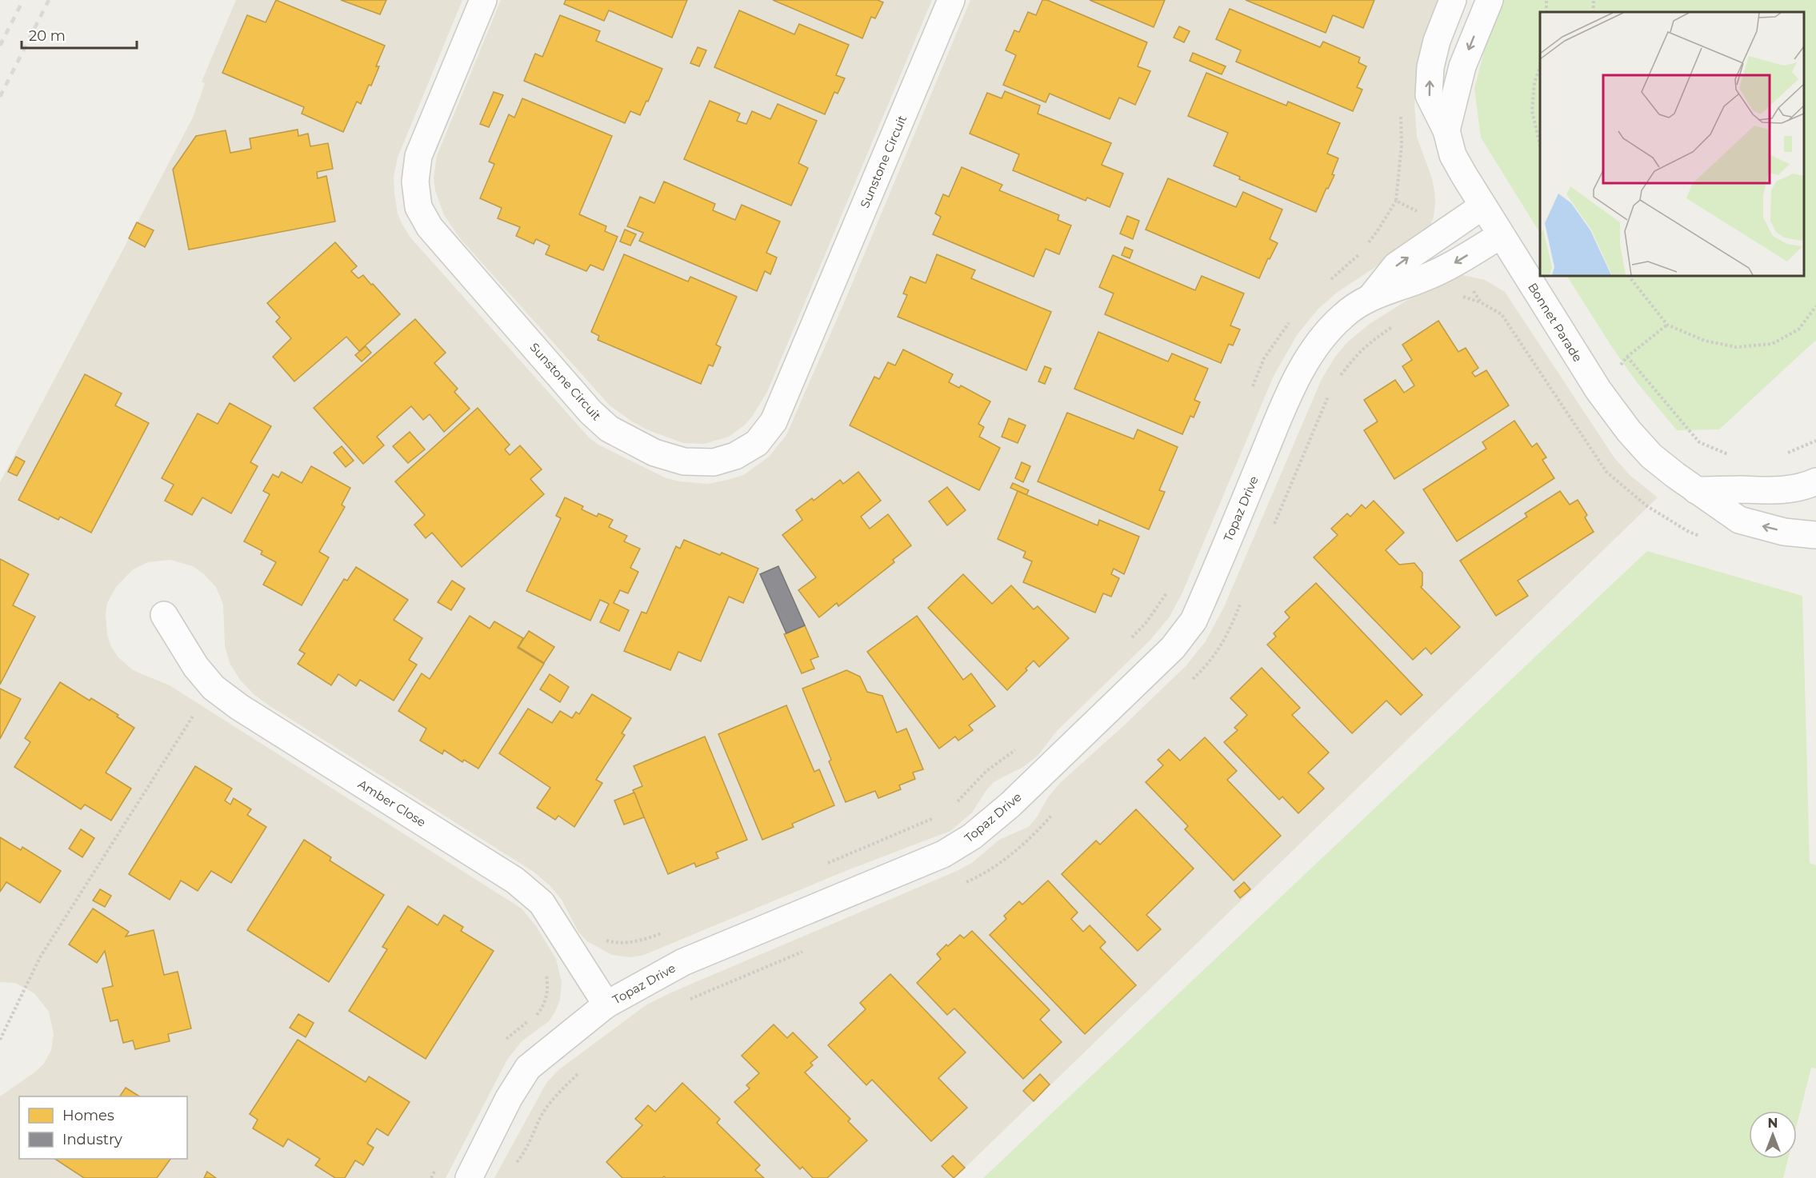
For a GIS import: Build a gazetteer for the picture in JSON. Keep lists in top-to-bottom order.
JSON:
{
  "streets": {
    "street": [
      "Sunstone Circuit",
      "Bonnet Parade",
      "Topaz Drive",
      "Amber Close"
    ]
  },
  "crossings": [
    ["Bonnet Parade", "Topaz Drive"],
    ["Topaz Drive", "Amber Close"]
  ],
  "legend": ["Homes", "Industry"],
  "scale_bar": "20 m",
  "north": "top"
}
